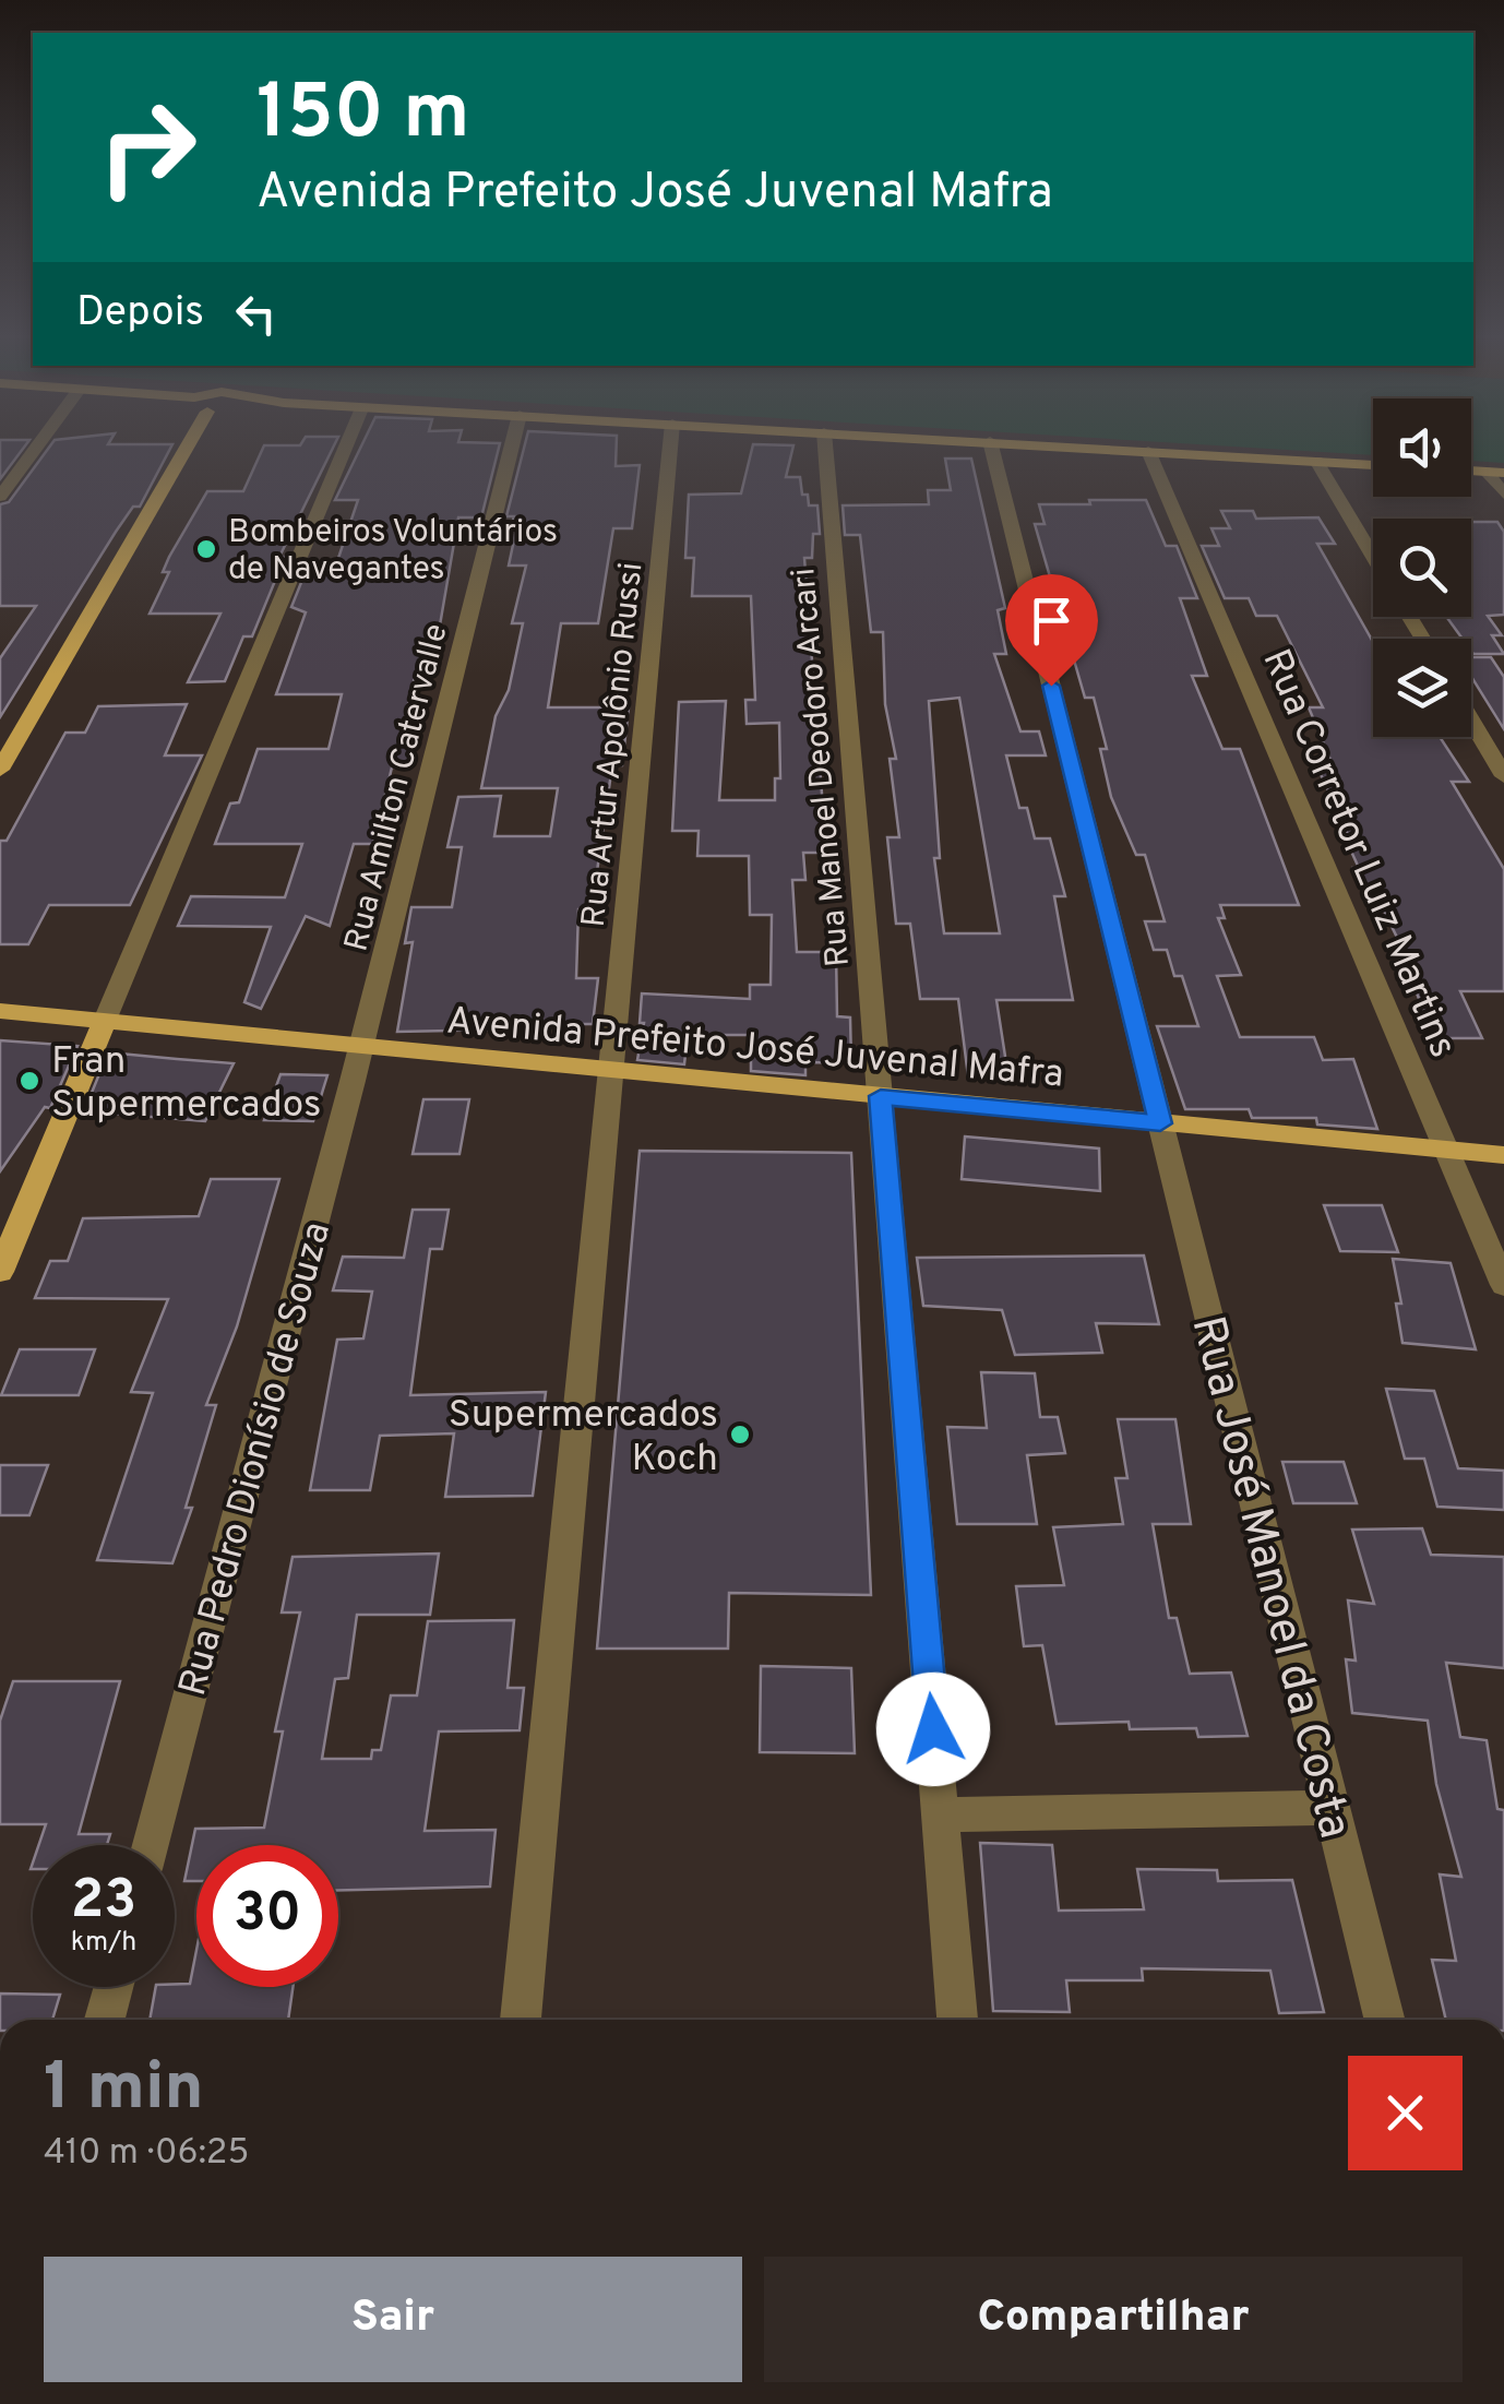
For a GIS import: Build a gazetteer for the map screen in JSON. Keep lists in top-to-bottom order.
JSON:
{
  "streets": {
    "main road": ["Avenida Prefeito José Juvenal Mafra"],
    "street": [
      "Rua Artur Apolônio Russi",
      "Rua Manoel Deodoro Arcari",
      "Rua Amilton Catervalle",
      "Rua Corretor Luiz Martins",
      "Rua Pedro Dionísio de Souza",
      "Rua José Manoel da Costa"
    ]
  },
  "crossings": [
    ["Rua Artur Apolônio Russi", "Avenida Prefeito José Juvenal Mafra"],
    ["Rua Manoel Deodoro Arcari", "Avenida Prefeito José Juvenal Mafra"],
    ["Rua Amilton Catervalle", "Avenida Prefeito José Juvenal Mafra"],
    ["Rua Amilton Catervalle", "Rua Pedro Dionísio de Souza"],
    ["Rua Corretor Luiz Martins", "Avenida Prefeito José Juvenal Mafra"],
    ["Avenida Prefeito José Juvenal Mafra", "Rua Pedro Dionísio de Souza"],
    ["Avenida Prefeito José Juvenal Mafra", "Rua José Manoel da Costa"]
  ],
  "places": ["Bombeiros Voluntários de Navegantes", "Fran Supermercados", "Supermercados Koch"],
  "page": {
    "turn": ["150 m", "Avenida Prefeito José Juvenal Mafra"],
    "then": "Depois",
    "speed": "23 km/h",
    "limit": "30",
    "heading": ["1 min", "410 m · 06:25"],
    "buttons": ["Sair", "Compartilhar"]
  }
}
